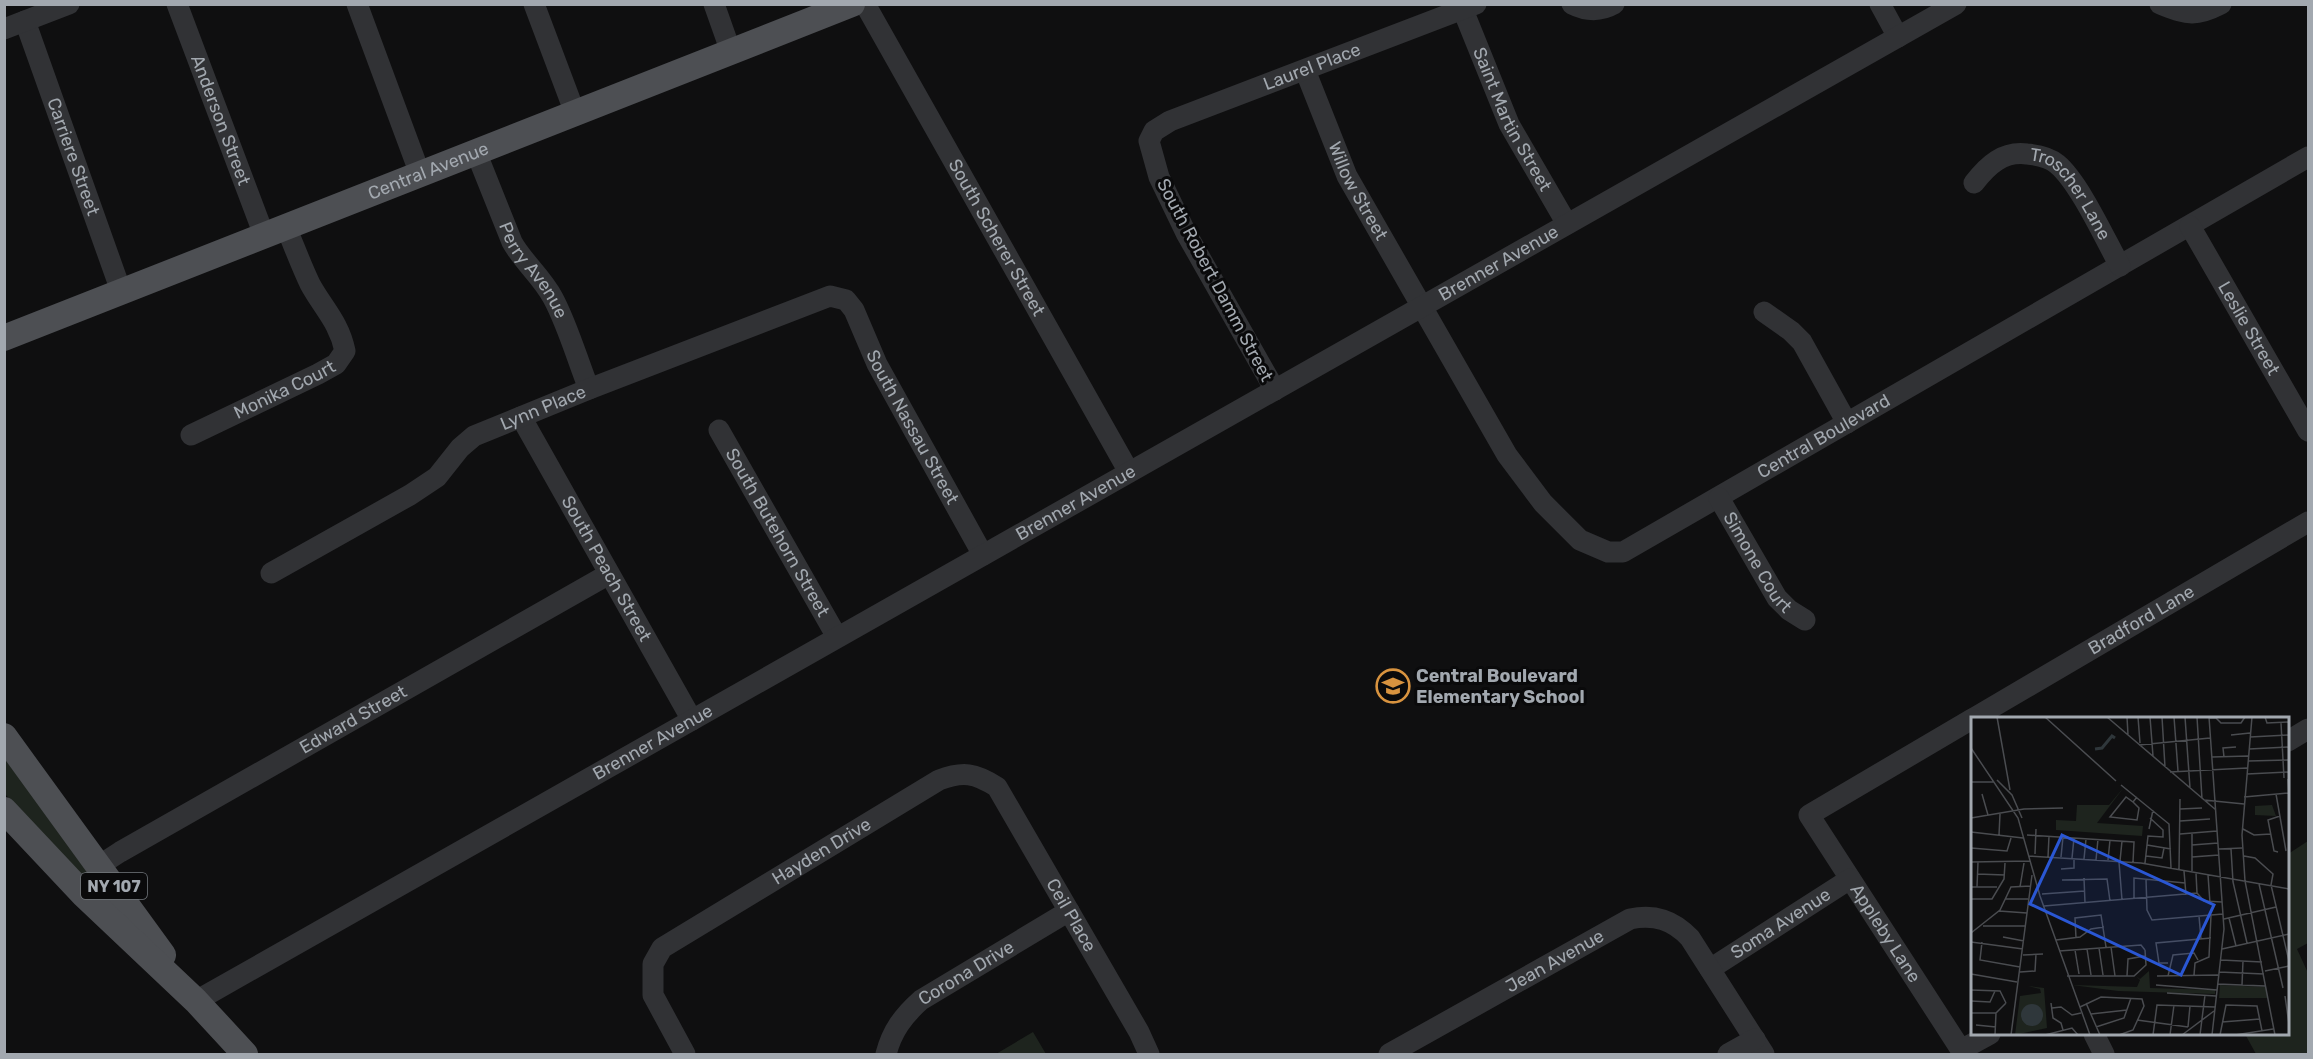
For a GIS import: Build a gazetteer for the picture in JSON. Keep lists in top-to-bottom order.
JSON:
{
  "streets": {
    "main road": ["Central Avenue", "NY 107"],
    "street": [
      "Laurel Place",
      "Saint Martin Street",
      "Anderson Street",
      "Carriere Street",
      "Willow Street",
      "Troscher Lane",
      "South Scherer Street",
      "Brenner Avenue",
      "Perry Avenue",
      "South Robert Damm Street",
      "Leslie Street",
      "Monika Court",
      "Lynn Place",
      "South Nassau Street",
      "Central Boulevard",
      "South Butehorn Street",
      "Simone Court",
      "South Peach Street",
      "Bradford Lane",
      "Edward Street",
      "Hayden Drive",
      "Ceil Place",
      "Soma Avenue",
      "Appleby Lane",
      "Jean Avenue",
      "Corona Drive"
    ]
  },
  "crossings": [
    ["Laurel Place", "Saint Martin Street"],
    ["Laurel Place", "Willow Street"],
    ["Laurel Place", "South Robert Damm Street"],
    ["Saint Martin Street", "Brenner Avenue"],
    ["Anderson Street", "Central Avenue"],
    ["Anderson Street", "Monika Court"],
    ["Carriere Street", "Central Avenue"],
    ["Central Avenue", "Perry Avenue"],
    ["Central Avenue", "Monika Court"],
    ["Willow Street", "Brenner Avenue"],
    ["Willow Street", "Central Boulevard"],
    ["Troscher Lane", "Central Boulevard"],
    ["South Scherer Street", "Brenner Avenue"],
    ["Brenner Avenue", "South Robert Damm Street"],
    ["Brenner Avenue", "South Nassau Street"],
    ["Brenner Avenue", "Central Boulevard"],
    ["Brenner Avenue", "South Butehorn Street"],
    ["Brenner Avenue", "South Peach Street"],
    ["Brenner Avenue", "NY 107"],
    ["Perry Avenue", "Lynn Place"],
    ["Leslie Street", "Central Boulevard"],
    ["Lynn Place", "South Nassau Street"],
    ["Lynn Place", "South Peach Street"],
    ["Central Boulevard", "Simone Court"],
    ["South Peach Street", "Edward Street"],
    ["Bradford Lane", "Appleby Lane"],
    ["Edward Street", "NY 107"],
    ["Hayden Drive", "Ceil Place"],
    ["Ceil Place", "Corona Drive"],
    ["Soma Avenue", "Appleby Lane"],
    ["Soma Avenue", "Jean Avenue"]
  ],
  "places": {
    "school or university": ["Central Boulevard Elementary School"]
  }
}
